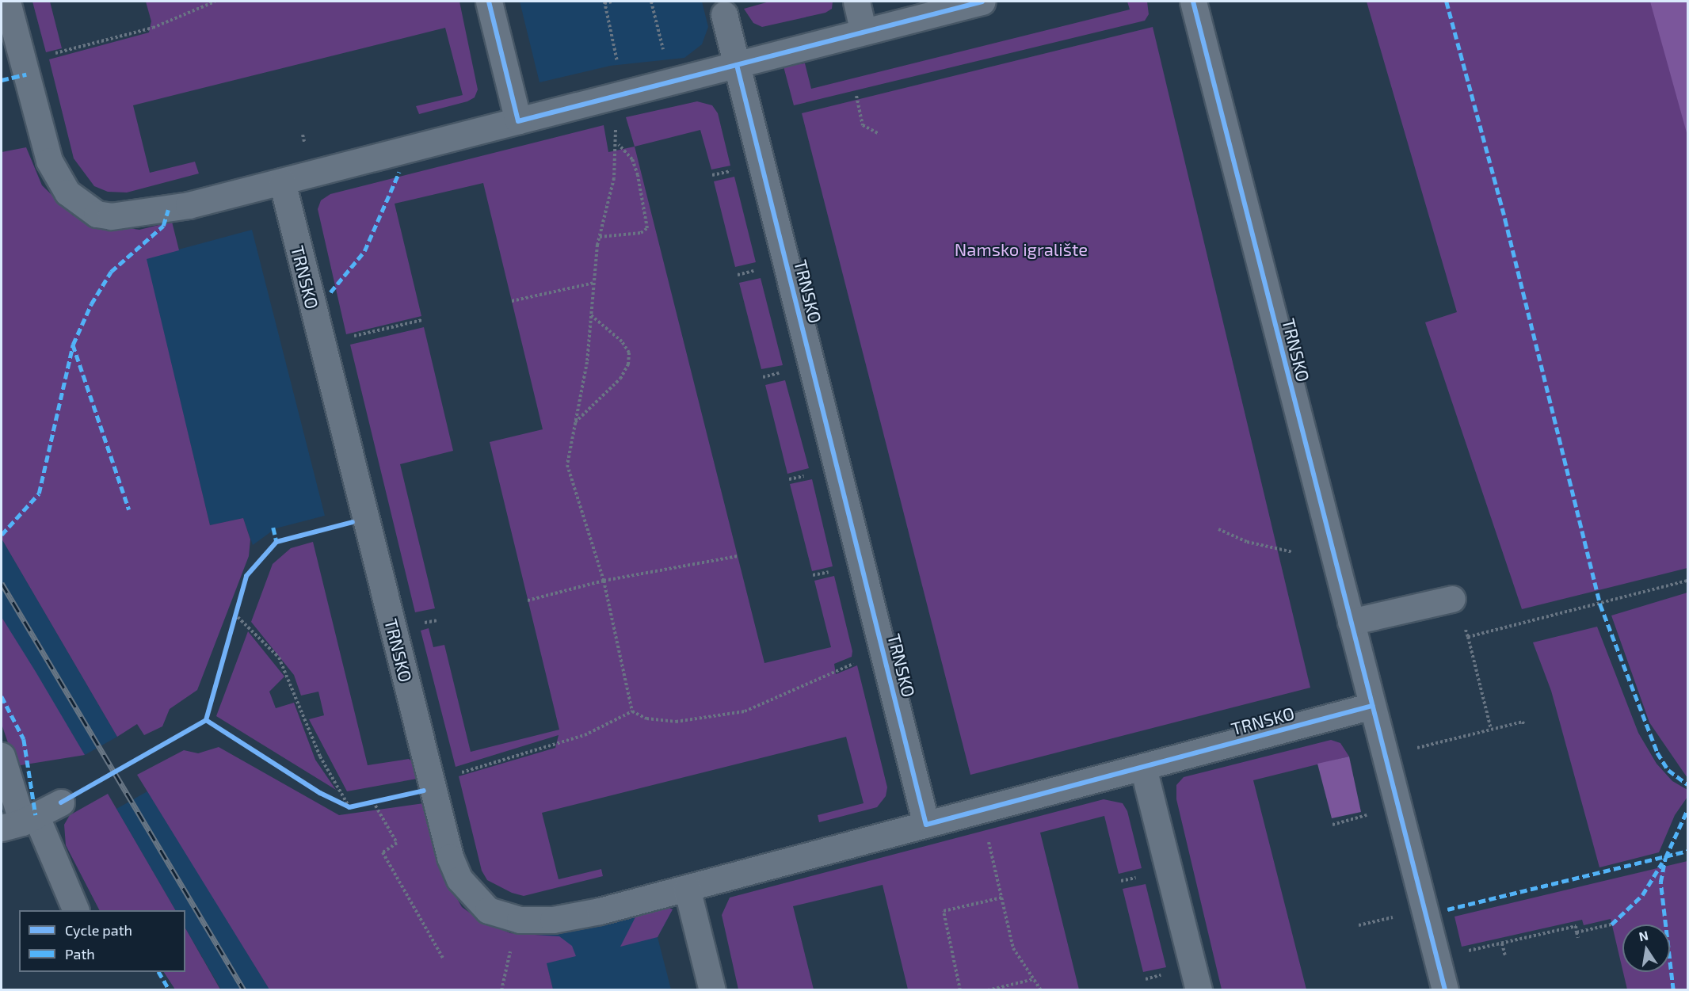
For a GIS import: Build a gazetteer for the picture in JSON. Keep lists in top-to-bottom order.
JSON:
{
  "streets": {
    "street": ["TRNSKO"]
  },
  "parks": ["Namsko igralište"],
  "legend": ["Cycle path", "Path"],
  "north": "top"
}
